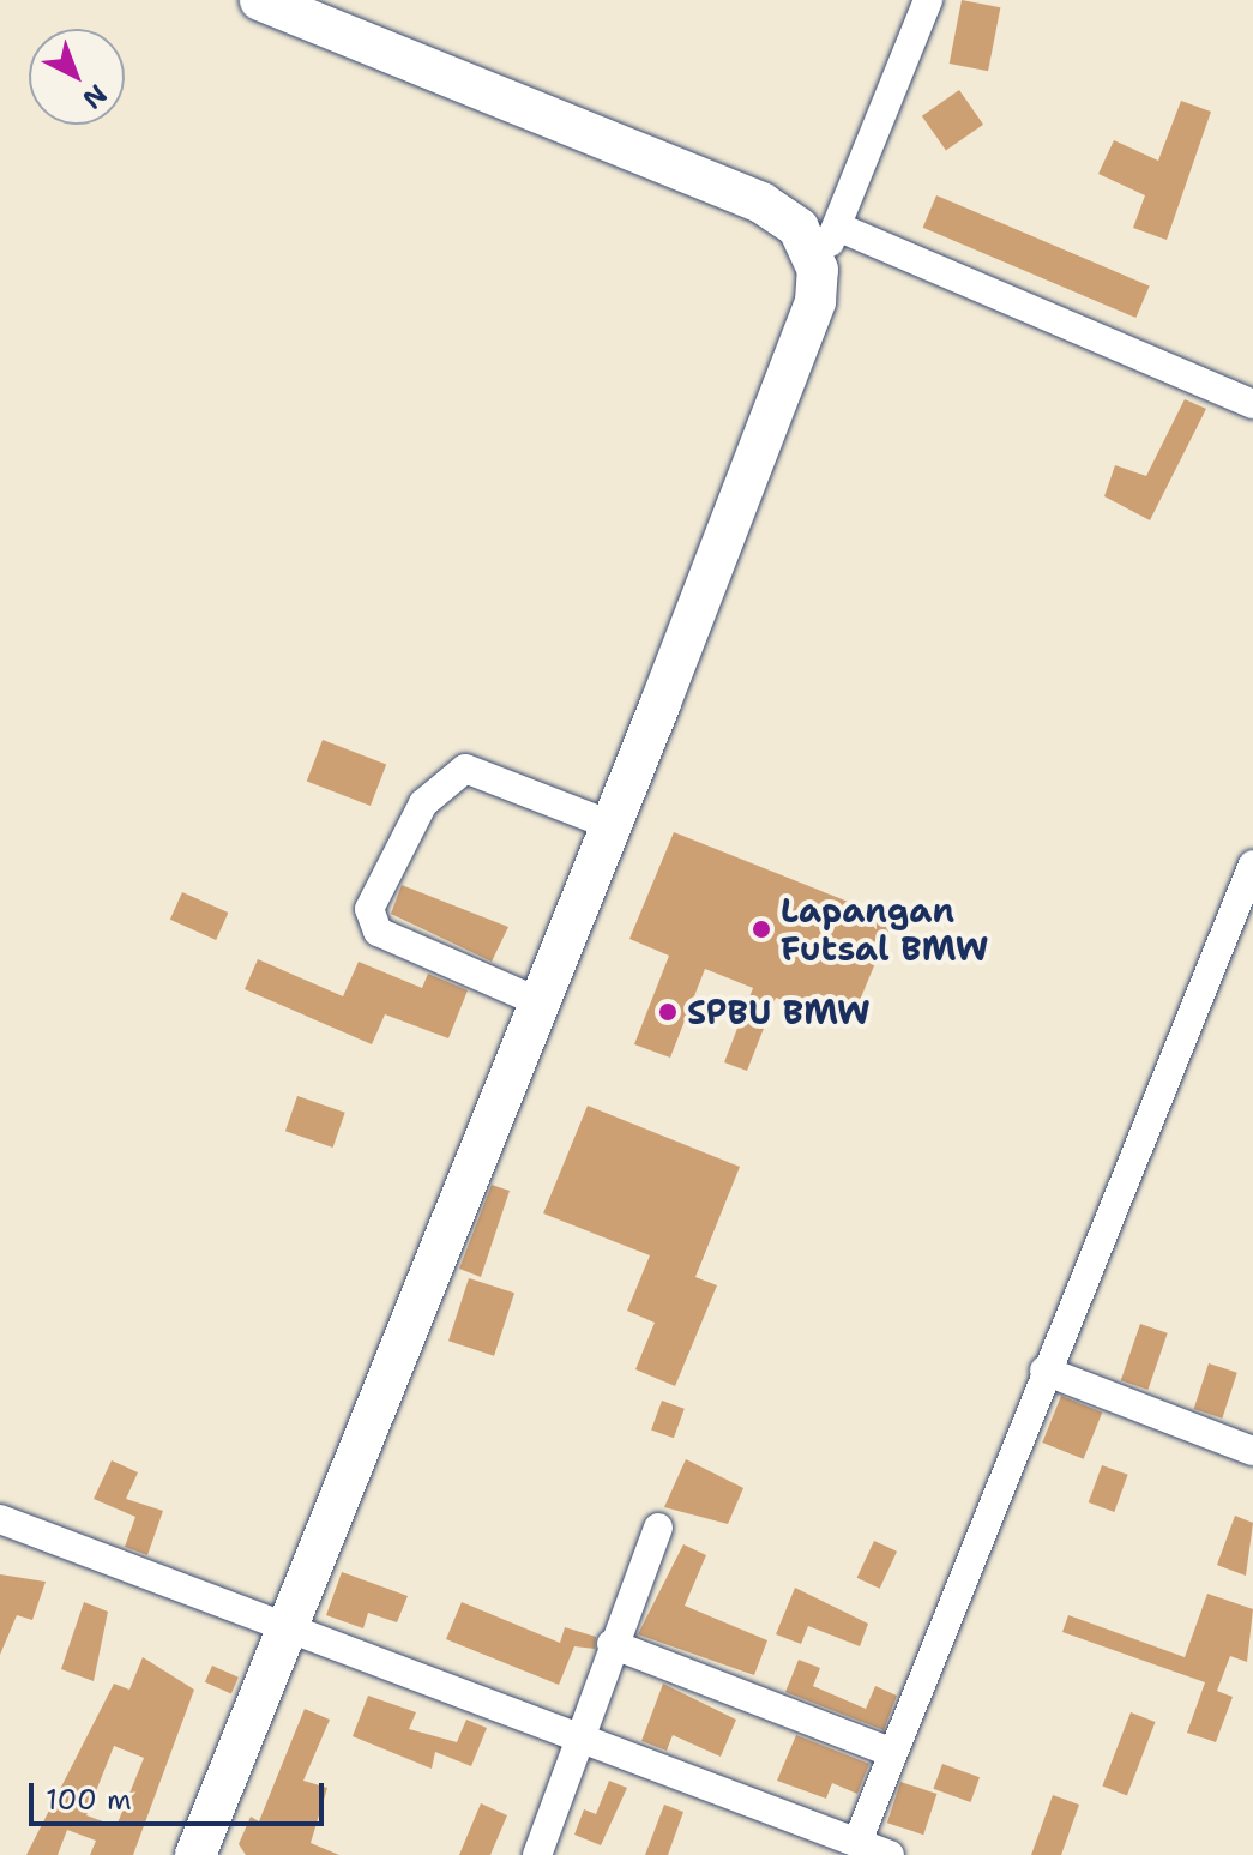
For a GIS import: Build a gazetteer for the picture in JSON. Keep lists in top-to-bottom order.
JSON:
{
  "places": ["Lapangan Futsal BMW", "SPBU BMW"],
  "scale_bar": "100 m",
  "north": "bottom right"
}
